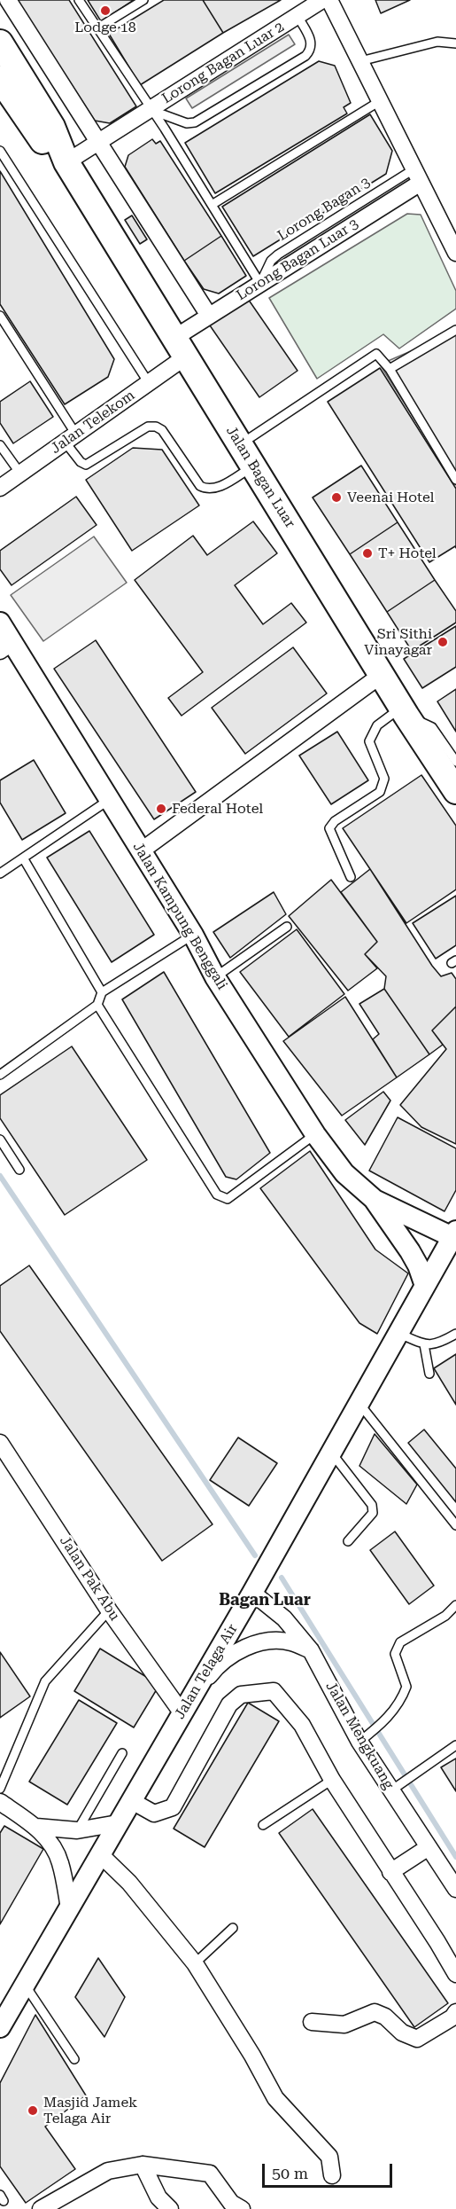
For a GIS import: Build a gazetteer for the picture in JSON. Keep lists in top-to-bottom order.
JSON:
{
  "streets": {
    "main road": ["Jalan Bagan Luar"],
    "street": [
      "Lorong Bagan Luar 2",
      "Lorong Bagan Luar 3",
      "Jalan Telekom",
      "Jalan Kampung Benggali",
      "Jalan Pak Abu",
      "Jalan Telaga Air",
      "Jalan Mengkuang"
    ]
  },
  "crossings": [
    ["Lorong Bagan Luar 2", "Jalan Bagan Luar"],
    ["Lorong Bagan Luar 3", "Jalan Telekom"],
    ["Lorong Bagan Luar 3", "Jalan Bagan Luar"],
    ["Jalan Telekom", "Jalan Bagan Luar"],
    ["Jalan Pak Abu", "Jalan Telaga Air"],
    ["Jalan Telaga Air", "Jalan Mengkuang"]
  ],
  "districts": ["Bagan Luar"],
  "places": [
    "Lodge 18",
    "Veenai Hotel",
    "T+ Hotel",
    "Sri Sithi Vinayagar",
    "Federal Hotel",
    "Masjid Jamek Telaga Air"
  ],
  "scale_bar": "50 m"
}
